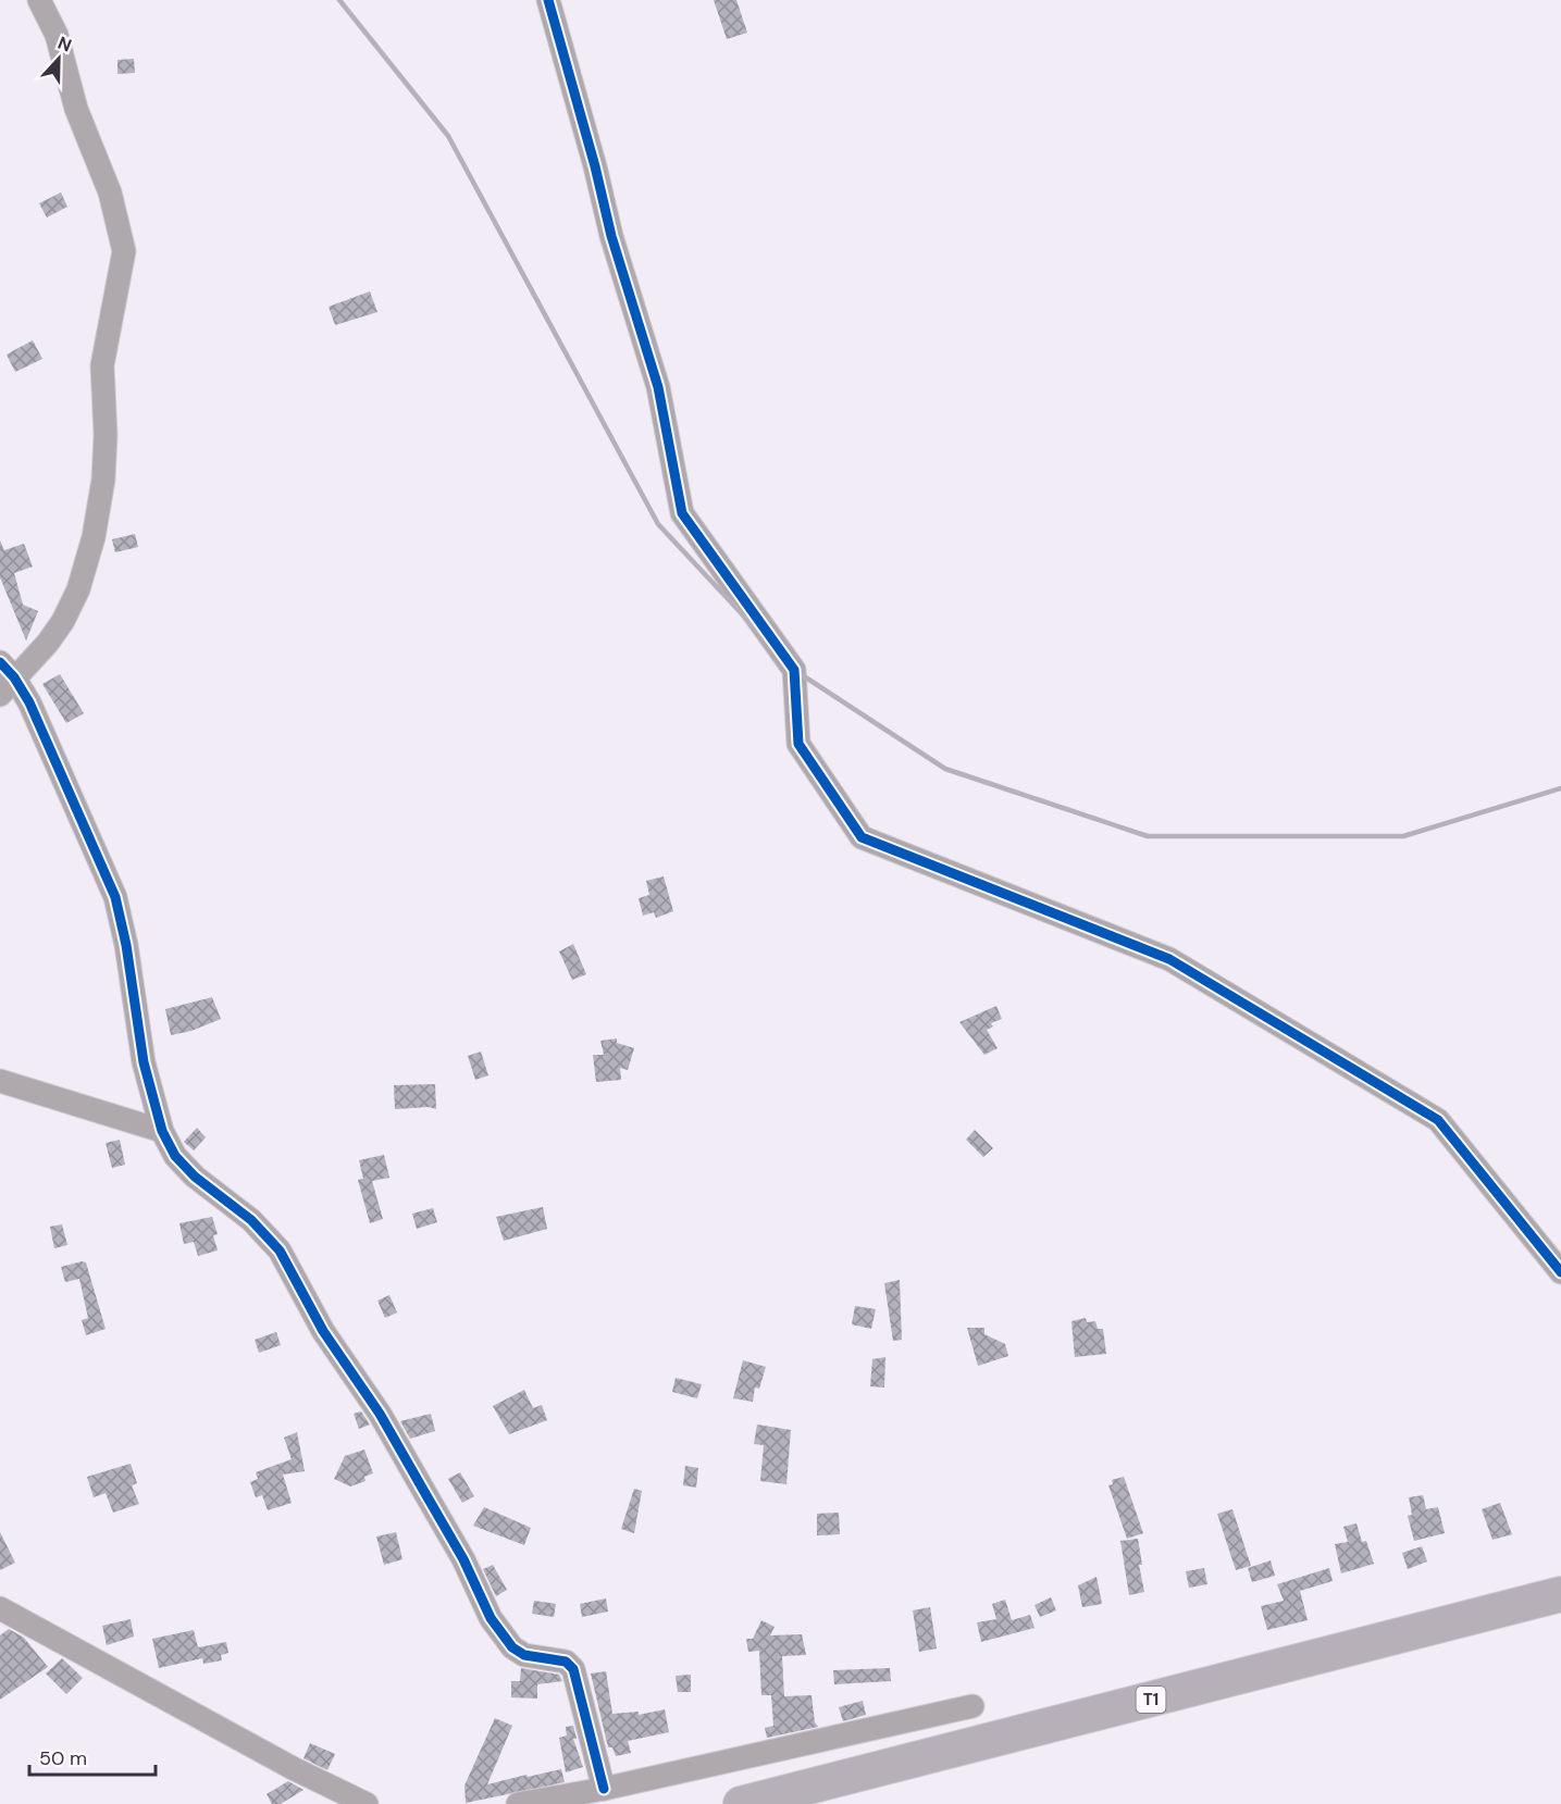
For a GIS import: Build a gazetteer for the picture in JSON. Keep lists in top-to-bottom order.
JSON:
{
  "streets": {
    "highway": ["T1"]
  },
  "scale_bar": "50 m",
  "north": "top"
}
